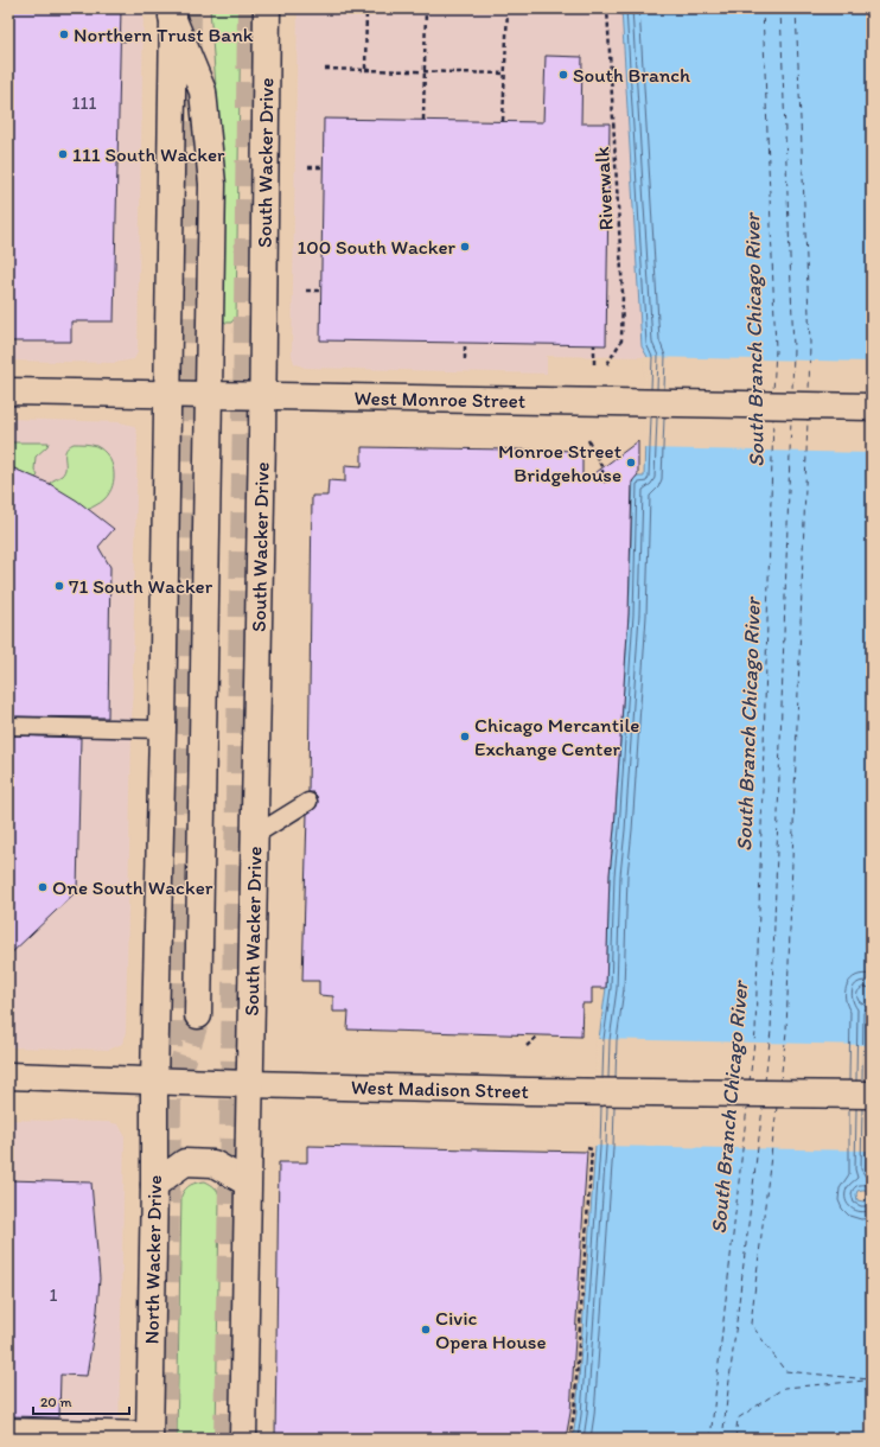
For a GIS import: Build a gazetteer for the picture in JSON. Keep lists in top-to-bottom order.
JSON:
{
  "streets": {
    "main road": [
      "South Wacker Drive",
      "West Monroe Street",
      "West Madison Street",
      "North Wacker Drive"
    ],
    "path": ["Riverwalk"]
  },
  "crossings": [
    ["South Wacker Drive", "West Monroe Street"],
    ["South Wacker Drive", "West Madison Street"],
    ["West Madison Street", "North Wacker Drive"]
  ],
  "water": ["South Branch Chicago River"],
  "places": [
    "Northern Trust Bank",
    "South Branch",
    "111 South Wacker",
    "100 South Wacker",
    "Monroe Street Bridgehouse",
    "71 South Wacker",
    "Chicago Mercantile Exchange Center",
    "One South Wacker",
    "Civic Opera House"
  ],
  "house_numbers": ["111", "1"],
  "scale_bar": "20 m"
}
